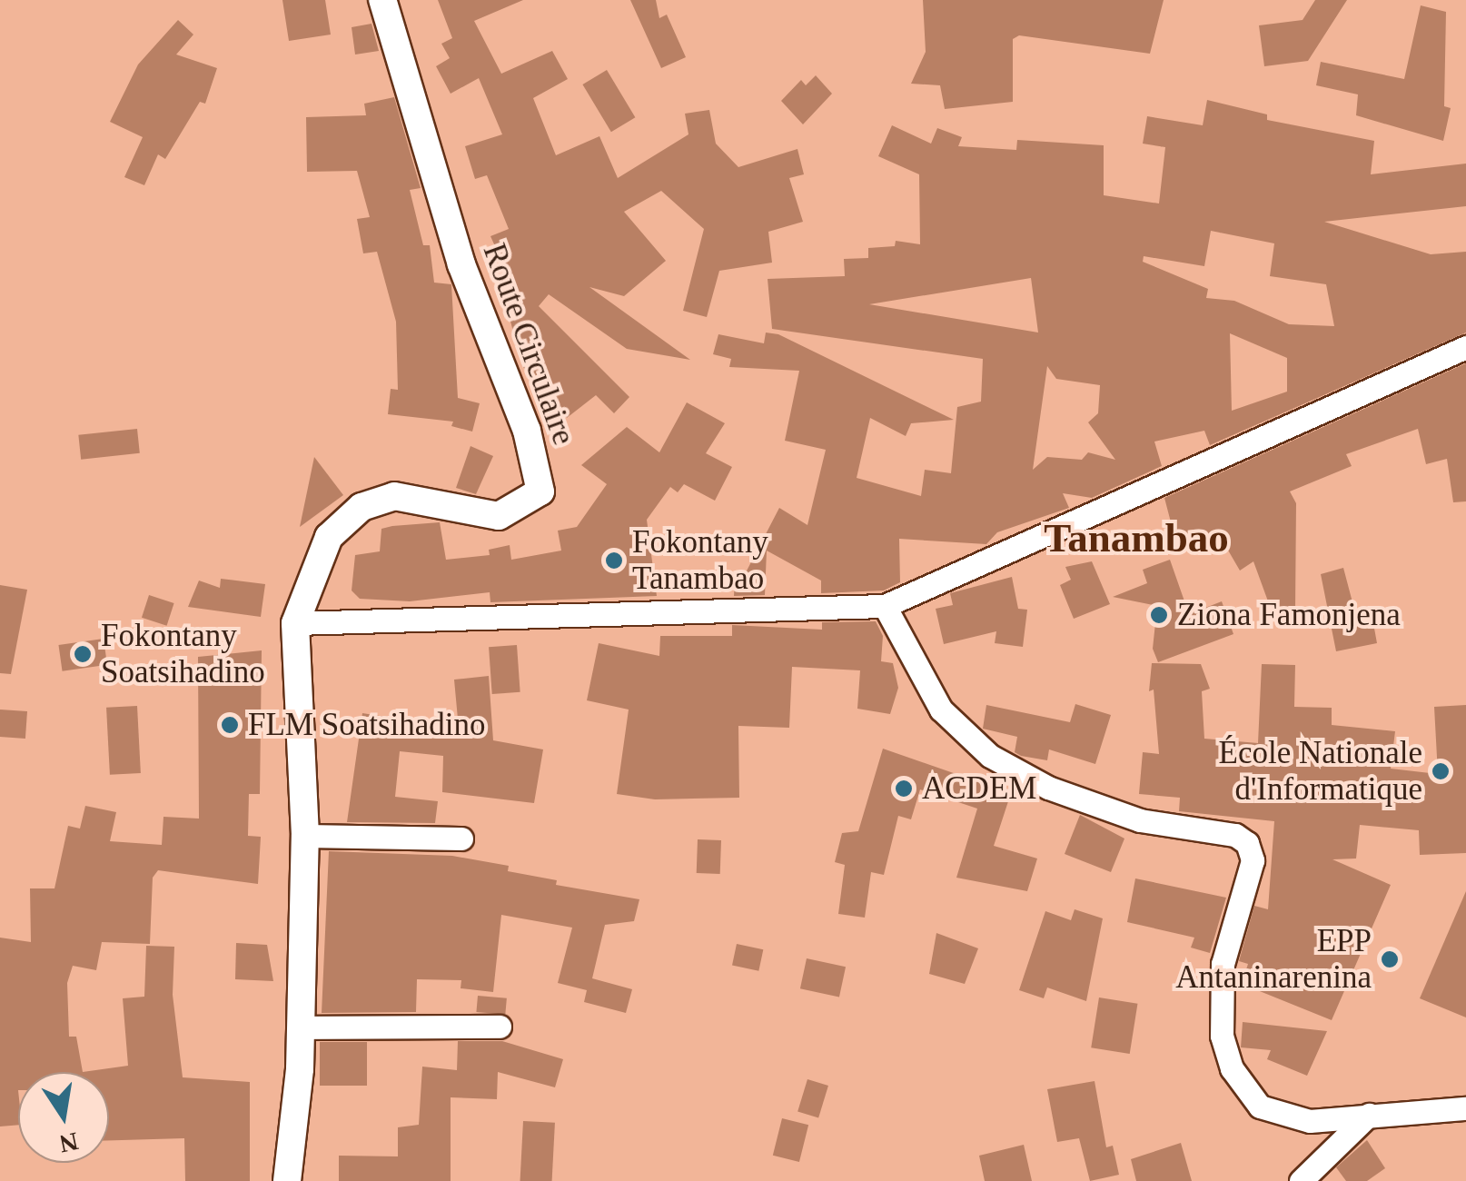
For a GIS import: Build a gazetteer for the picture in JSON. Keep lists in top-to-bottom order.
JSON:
{
  "streets": {
    "street": ["Route Circulaire"]
  },
  "districts": ["Tanambao"],
  "places": [
    "Fokontany Tanambao",
    "Ziona Famonjena",
    "Fokontany Soatsihadino",
    "FLM Soatsihadino",
    "École Nationale d'Informatique",
    "ACDEM",
    "EPP Antaninarenina"
  ],
  "north": "bottom"
}
